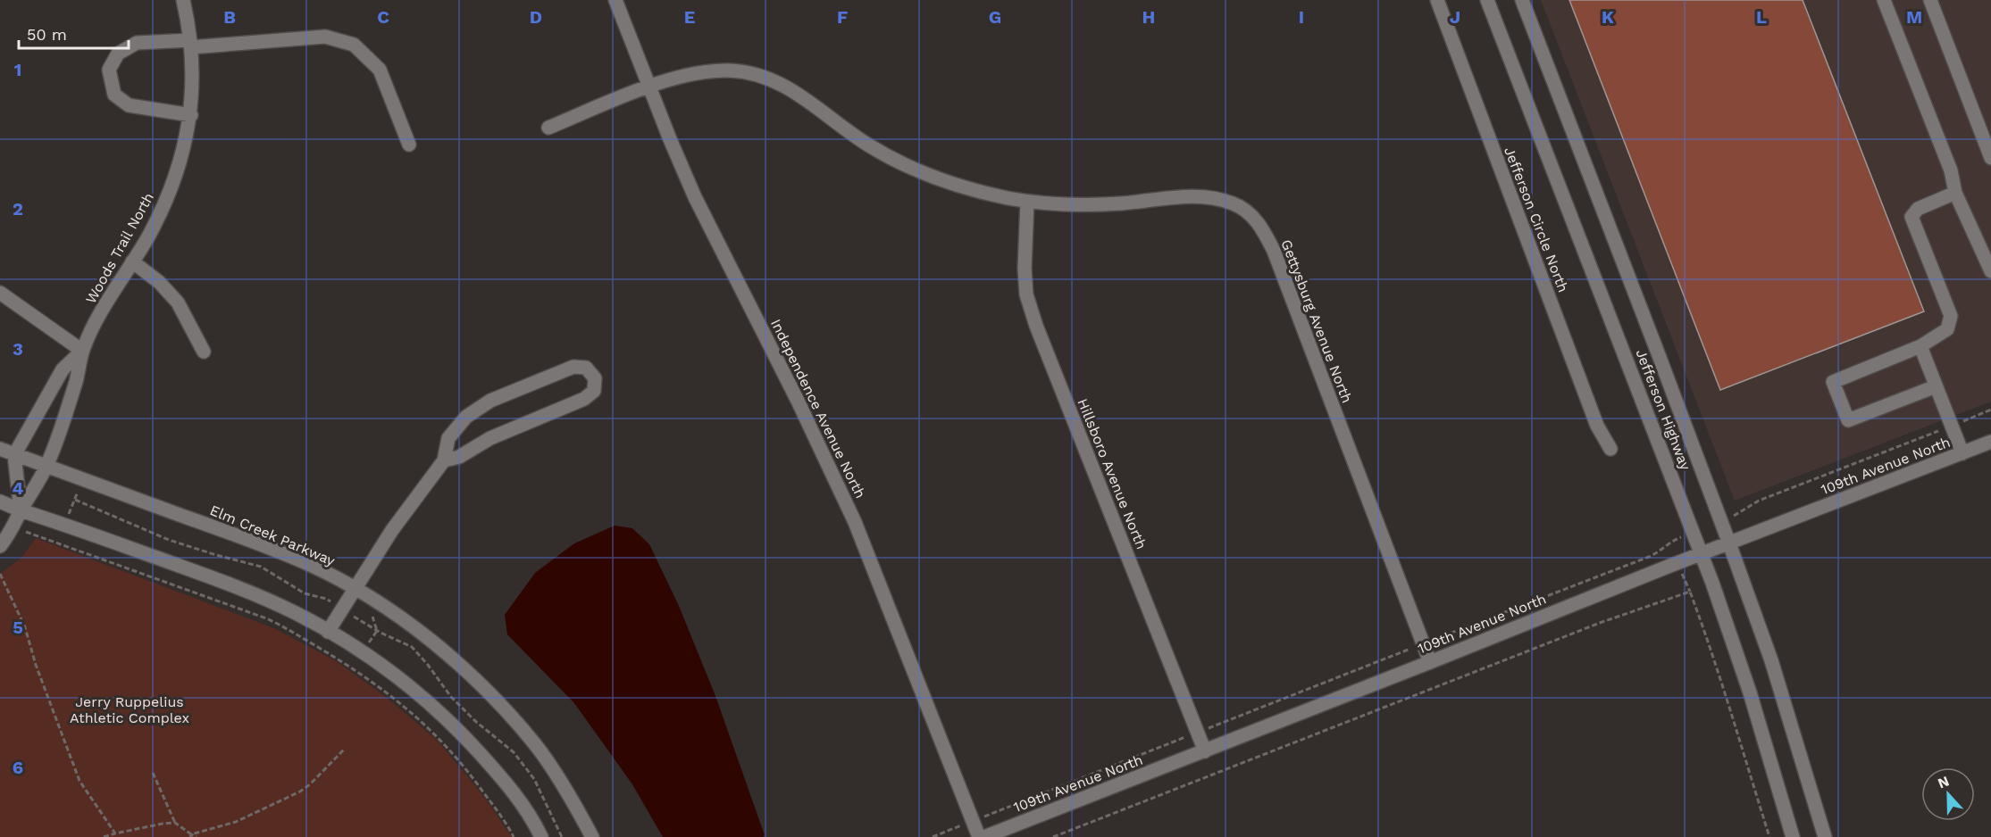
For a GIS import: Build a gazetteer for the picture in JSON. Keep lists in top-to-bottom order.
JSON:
{
  "streets": {
    "street": [
      "Jefferson Circle North",
      "Woods Trail North",
      "Gettysburg Avenue North",
      "Independence Avenue North",
      "Jefferson Highway",
      "109th Avenue North",
      "Hillsboro Avenue North",
      "Elm Creek Parkway"
    ]
  },
  "crossings": [
    ["Woods Trail North", "Elm Creek Parkway"],
    ["Gettysburg Avenue North", "Independence Avenue North"],
    ["Gettysburg Avenue North", "109th Avenue North"],
    ["Gettysburg Avenue North", "Hillsboro Avenue North"],
    ["Jefferson Highway", "109th Avenue North"],
    ["109th Avenue North", "Hillsboro Avenue North"]
  ],
  "parks": ["Jerry Ruppelius Athletic Complex"],
  "scale_bar": "50 m",
  "north": "top",
  "grid": {
    "columns": [
      "B",
      "C",
      "D",
      "E",
      "F",
      "G",
      "H",
      "I",
      "J",
      "K",
      "L",
      "M"
    ],
    "rows": [
      "1",
      "2",
      "3",
      "4",
      "5",
      "6"
    ]
  }
}
